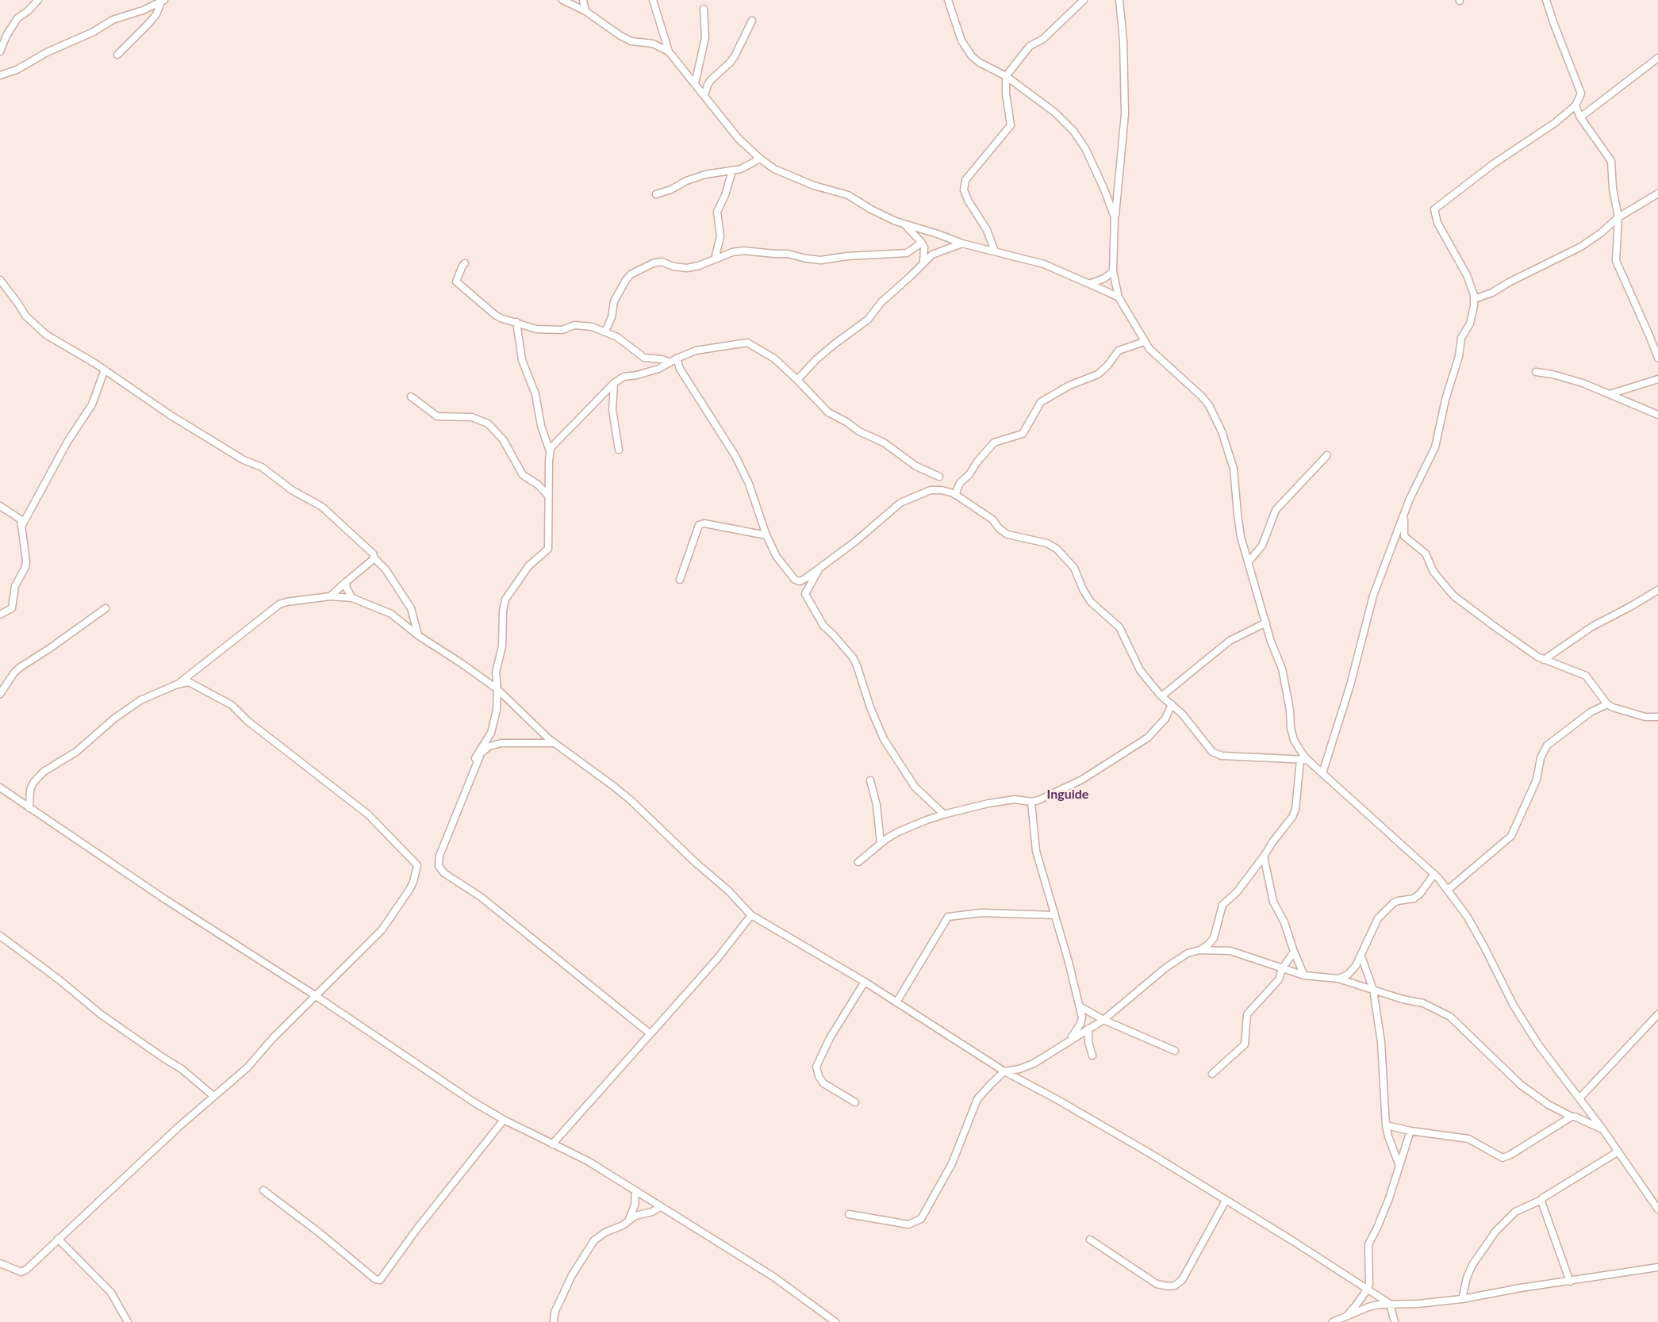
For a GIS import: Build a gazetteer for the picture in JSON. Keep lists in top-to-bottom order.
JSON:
{
  "districts": ["Inguide"]
}
